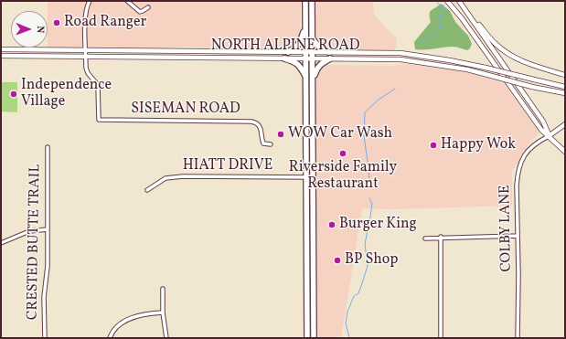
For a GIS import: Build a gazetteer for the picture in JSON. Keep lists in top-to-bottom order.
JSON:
{
  "streets": {
    "main road": ["NORTH ALPINE ROAD"],
    "street": [
      "SISEMAN ROAD",
      "HIATT DRIVE",
      "COLBY LANE",
      "CRESTED BUTTE TRAIL"
    ]
  },
  "crossings": [
    ["NORTH ALPINE ROAD", "SISEMAN ROAD"]
  ],
  "places": [
    "Road Ranger",
    "Independence Village",
    "WOW Car Wash",
    "Happy Wok",
    "Riverside Family Restaurant",
    "Burger King",
    "BP Shop"
  ],
  "north": "right"
}
